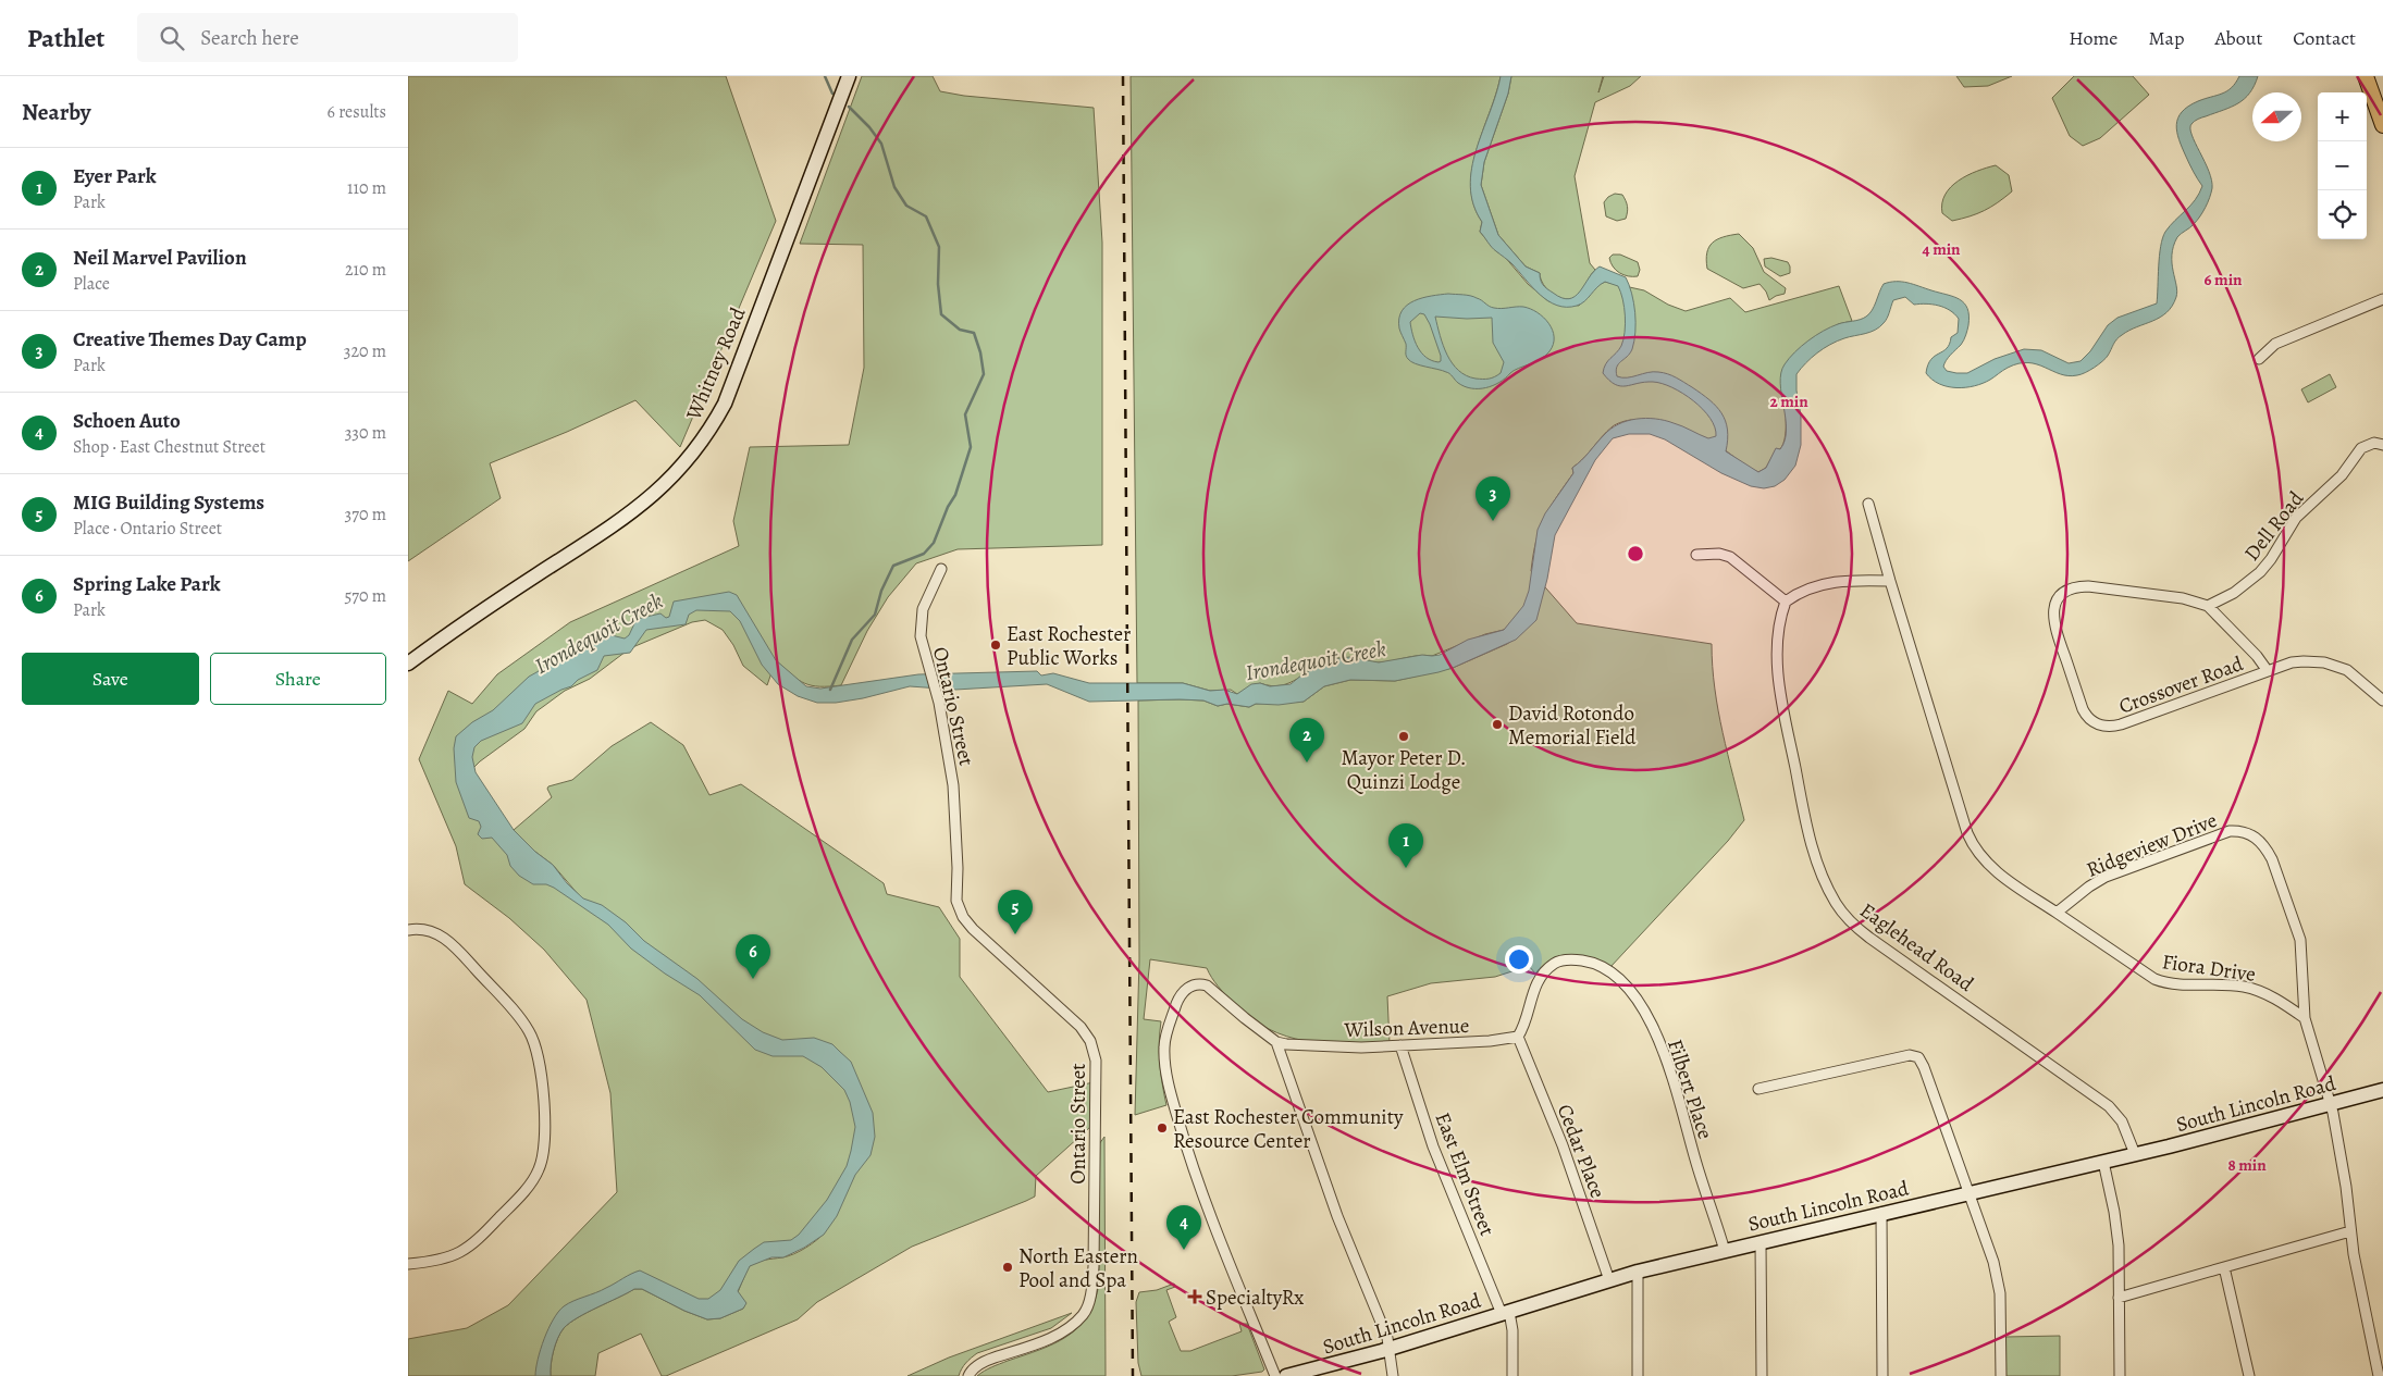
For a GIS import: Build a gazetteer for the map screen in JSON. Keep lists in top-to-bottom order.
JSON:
{
  "streets": {
    "street": [
      "Whitney Road",
      "Dell Road",
      "Crossover Road",
      "Ontario Street",
      "Ridgeview Drive",
      "Eaglehead Road",
      "Fiora Drive",
      "Wilson Avenue",
      "Filbert Place",
      "South Lincoln Road",
      "Cedar Place",
      "East Elm Street"
    ]
  },
  "crossings": [
    ["Dell Road", "Crossover Road"],
    ["Ridgeview Drive", "Fiora Drive"],
    ["Ridgeview Drive", "South Lincoln Road"],
    ["Eaglehead Road", "South Lincoln Road"],
    ["Wilson Avenue", "Filbert Place"],
    ["Wilson Avenue", "Cedar Place"],
    ["Wilson Avenue", "East Elm Street"],
    ["Filbert Place", "South Lincoln Road"],
    ["Filbert Place", "Cedar Place"],
    ["South Lincoln Road", "Cedar Place"],
    ["South Lincoln Road", "East Elm Street"]
  ],
  "water": ["Irondequoit Creek"],
  "places": {
    "other": [
      "East Rochester Public Works",
      "David Rotondo Memorial Field",
      "Mayor Peter D. Quinzi Lodge",
      "East Rochester Community Resource Center",
      "North Eastern Pool and Spa"
    ],
    "health": ["SpecialtyRx"]
  },
  "north": "left",
  "page": {
    "header": "Pathlet",
    "search": "Search here",
    "nav": [
      "Home",
      "Map",
      "About",
      "Contact"
    ],
    "heading": ["Nearby", "6 results"],
    "map_buttons": ["+", "−"],
    "list": [
      {
        "mark": "1",
        "name": "Eyer Park",
        "note": "Park",
        "value": "110 m"
      },
      {
        "mark": "2",
        "name": "Neil Marvel Pavilion",
        "note": "Place",
        "value": "210 m"
      },
      {
        "mark": "3",
        "name": "Creative Themes Day Camp",
        "note": "Park",
        "value": "320 m"
      },
      {
        "mark": "4",
        "name": "Schoen Auto",
        "note": "Shop · East Chestnut Street",
        "value": "330 m"
      },
      {
        "mark": "5",
        "name": "MIG Building Systems",
        "note": "Place · Ontario Street",
        "value": "370 m"
      },
      {
        "mark": "6",
        "name": "Spring Lake Park",
        "note": "Park",
        "value": "570 m"
      }
    ],
    "pins": [
      "3",
      "2",
      "1",
      "5",
      "6",
      "4"
    ],
    "buttons": ["Save", "Share"]
  },
  "rings": [
    "4 min",
    "6 min",
    "2 min",
    "8 min"
  ]
}
